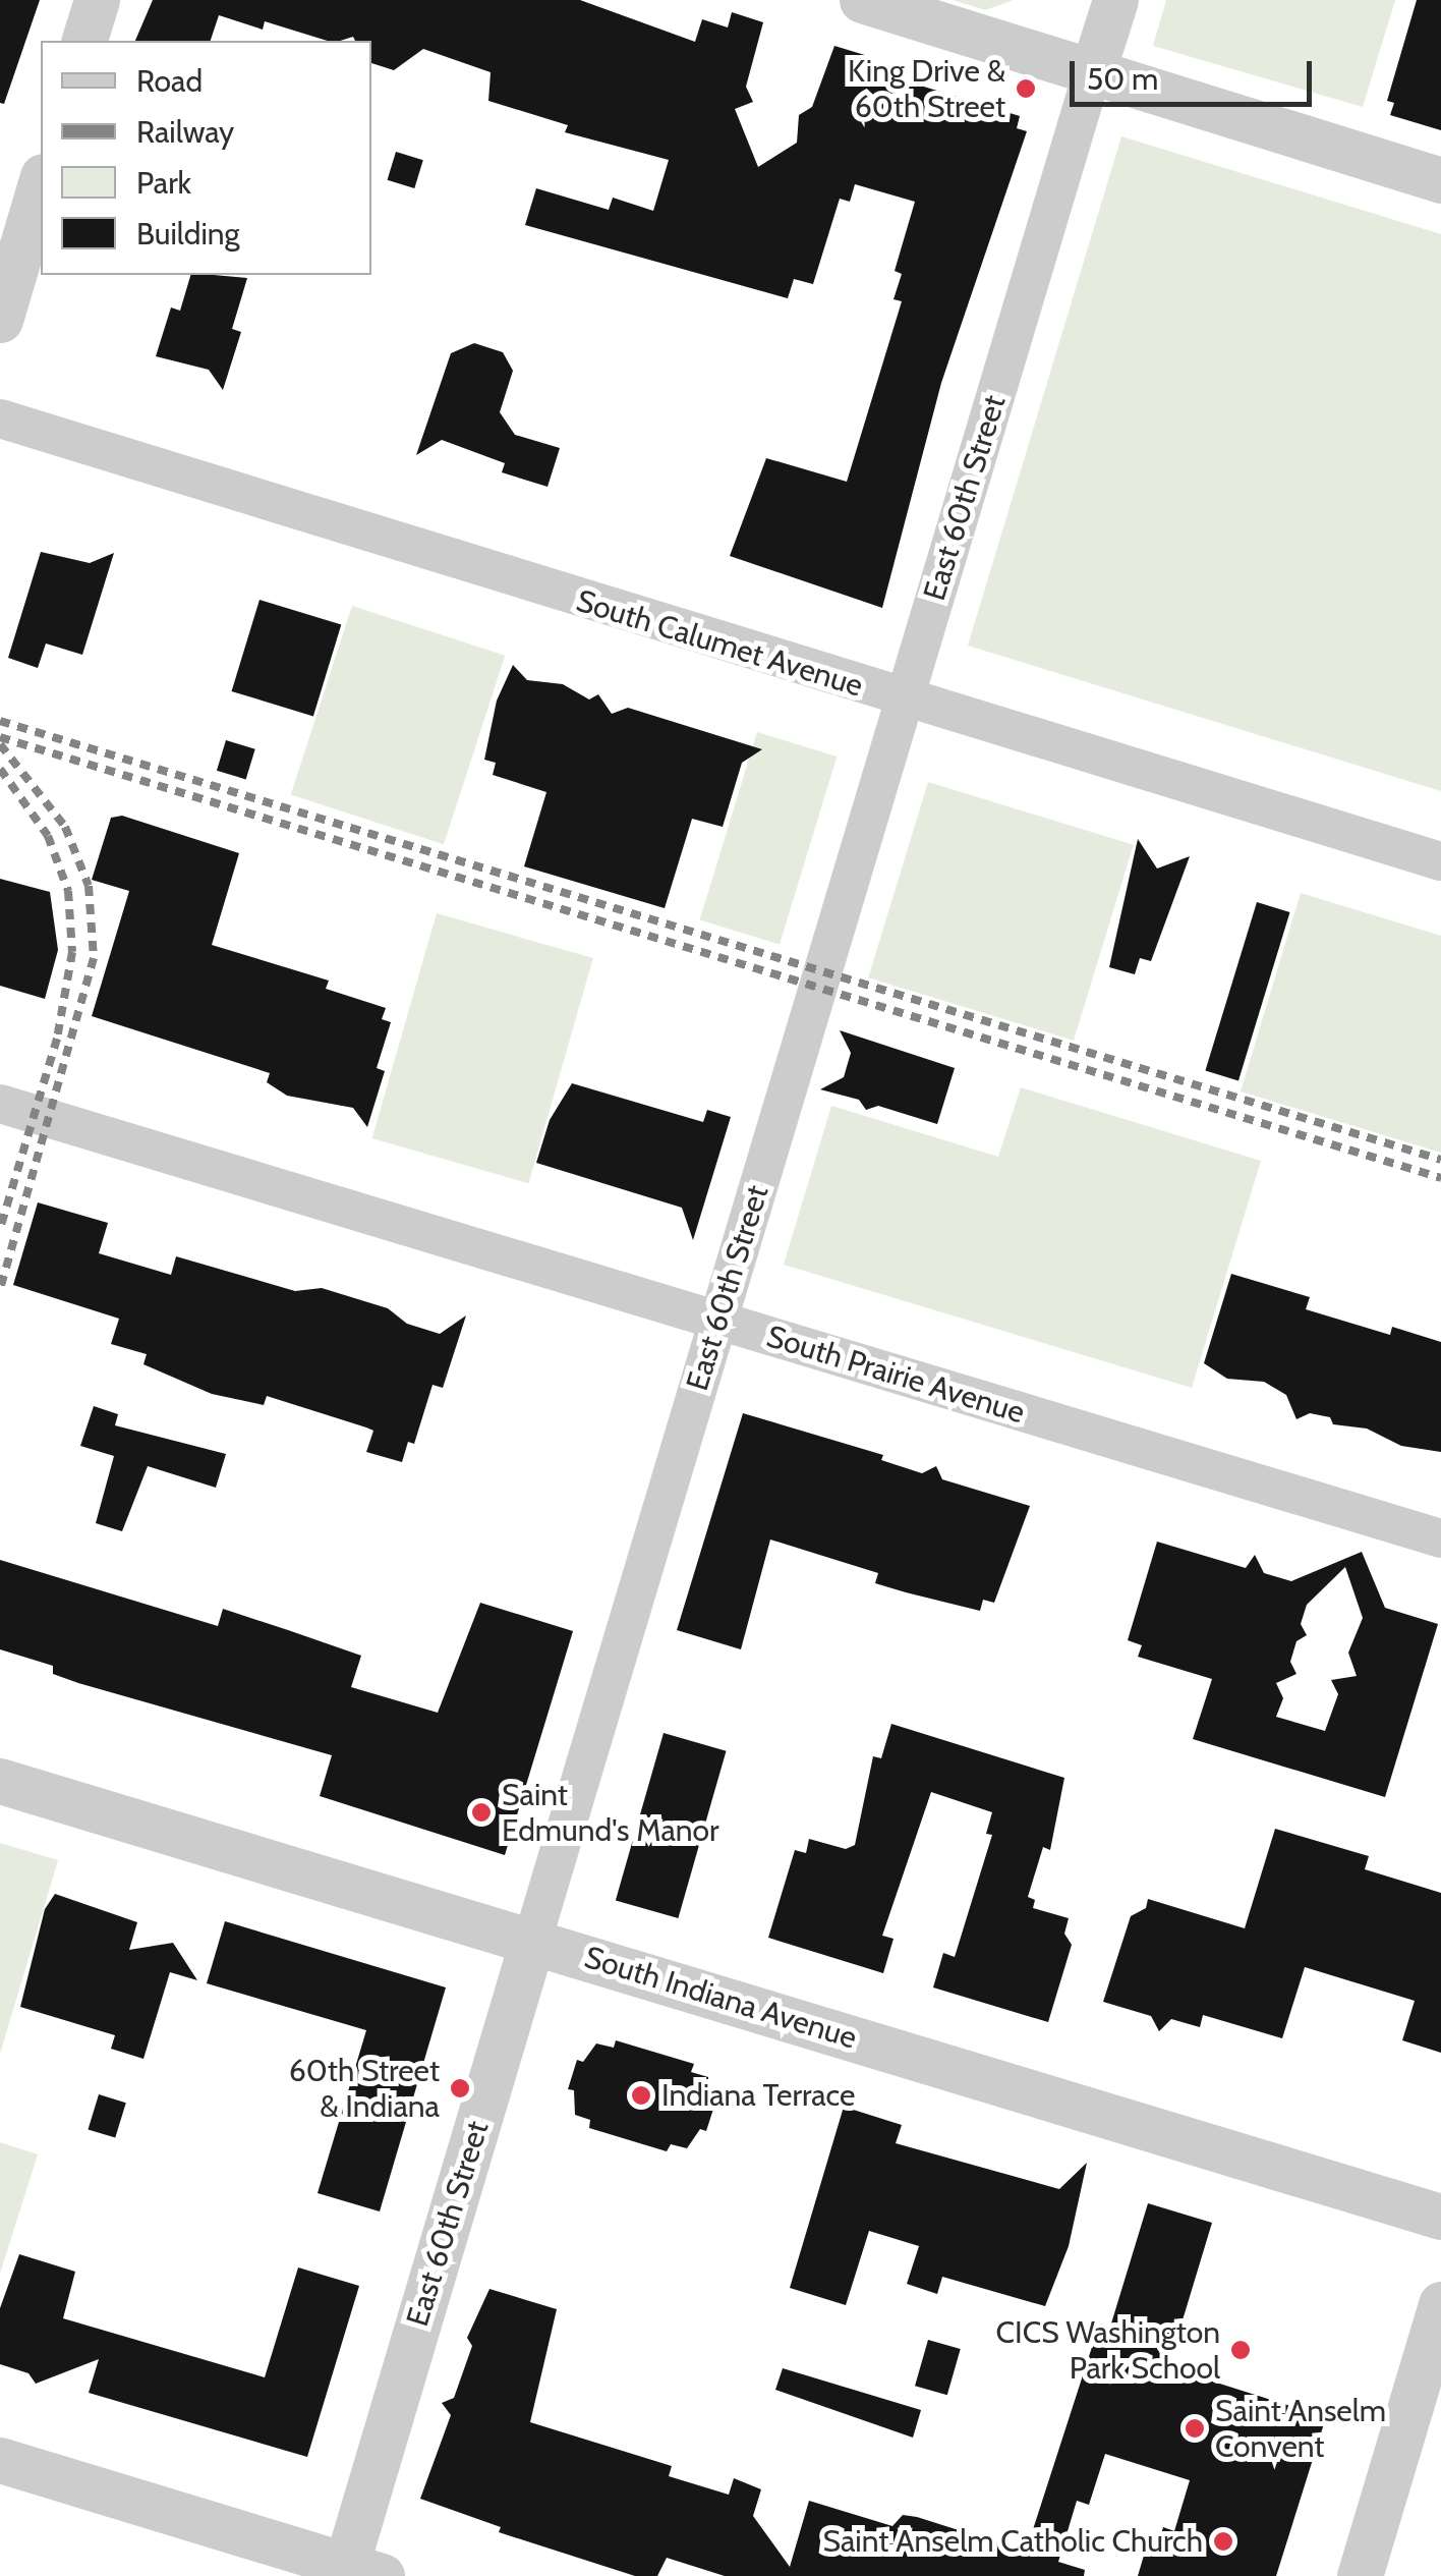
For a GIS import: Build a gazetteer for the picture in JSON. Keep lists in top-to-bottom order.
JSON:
{
  "streets": {
    "street": [
      "East 60th Street",
      "South Calumet Avenue",
      "South Prairie Avenue",
      "South Indiana Avenue"
    ]
  },
  "crossings": [
    ["East 60th Street", "South Calumet Avenue"],
    ["East 60th Street", "South Prairie Avenue"],
    ["East 60th Street", "South Indiana Avenue"]
  ],
  "places": [
    "King Drive & 60th Street",
    "Saint Edmund's Manor",
    "60th Street & Indiana",
    "Indiana Terrace",
    "CICS Washington Park School",
    "Saint Anselm Convent",
    "Saint Anselm Catholic Church"
  ],
  "legend": [
    "Road",
    "Railway",
    "Park",
    "Building"
  ],
  "scale_bar": "50 m"
}
